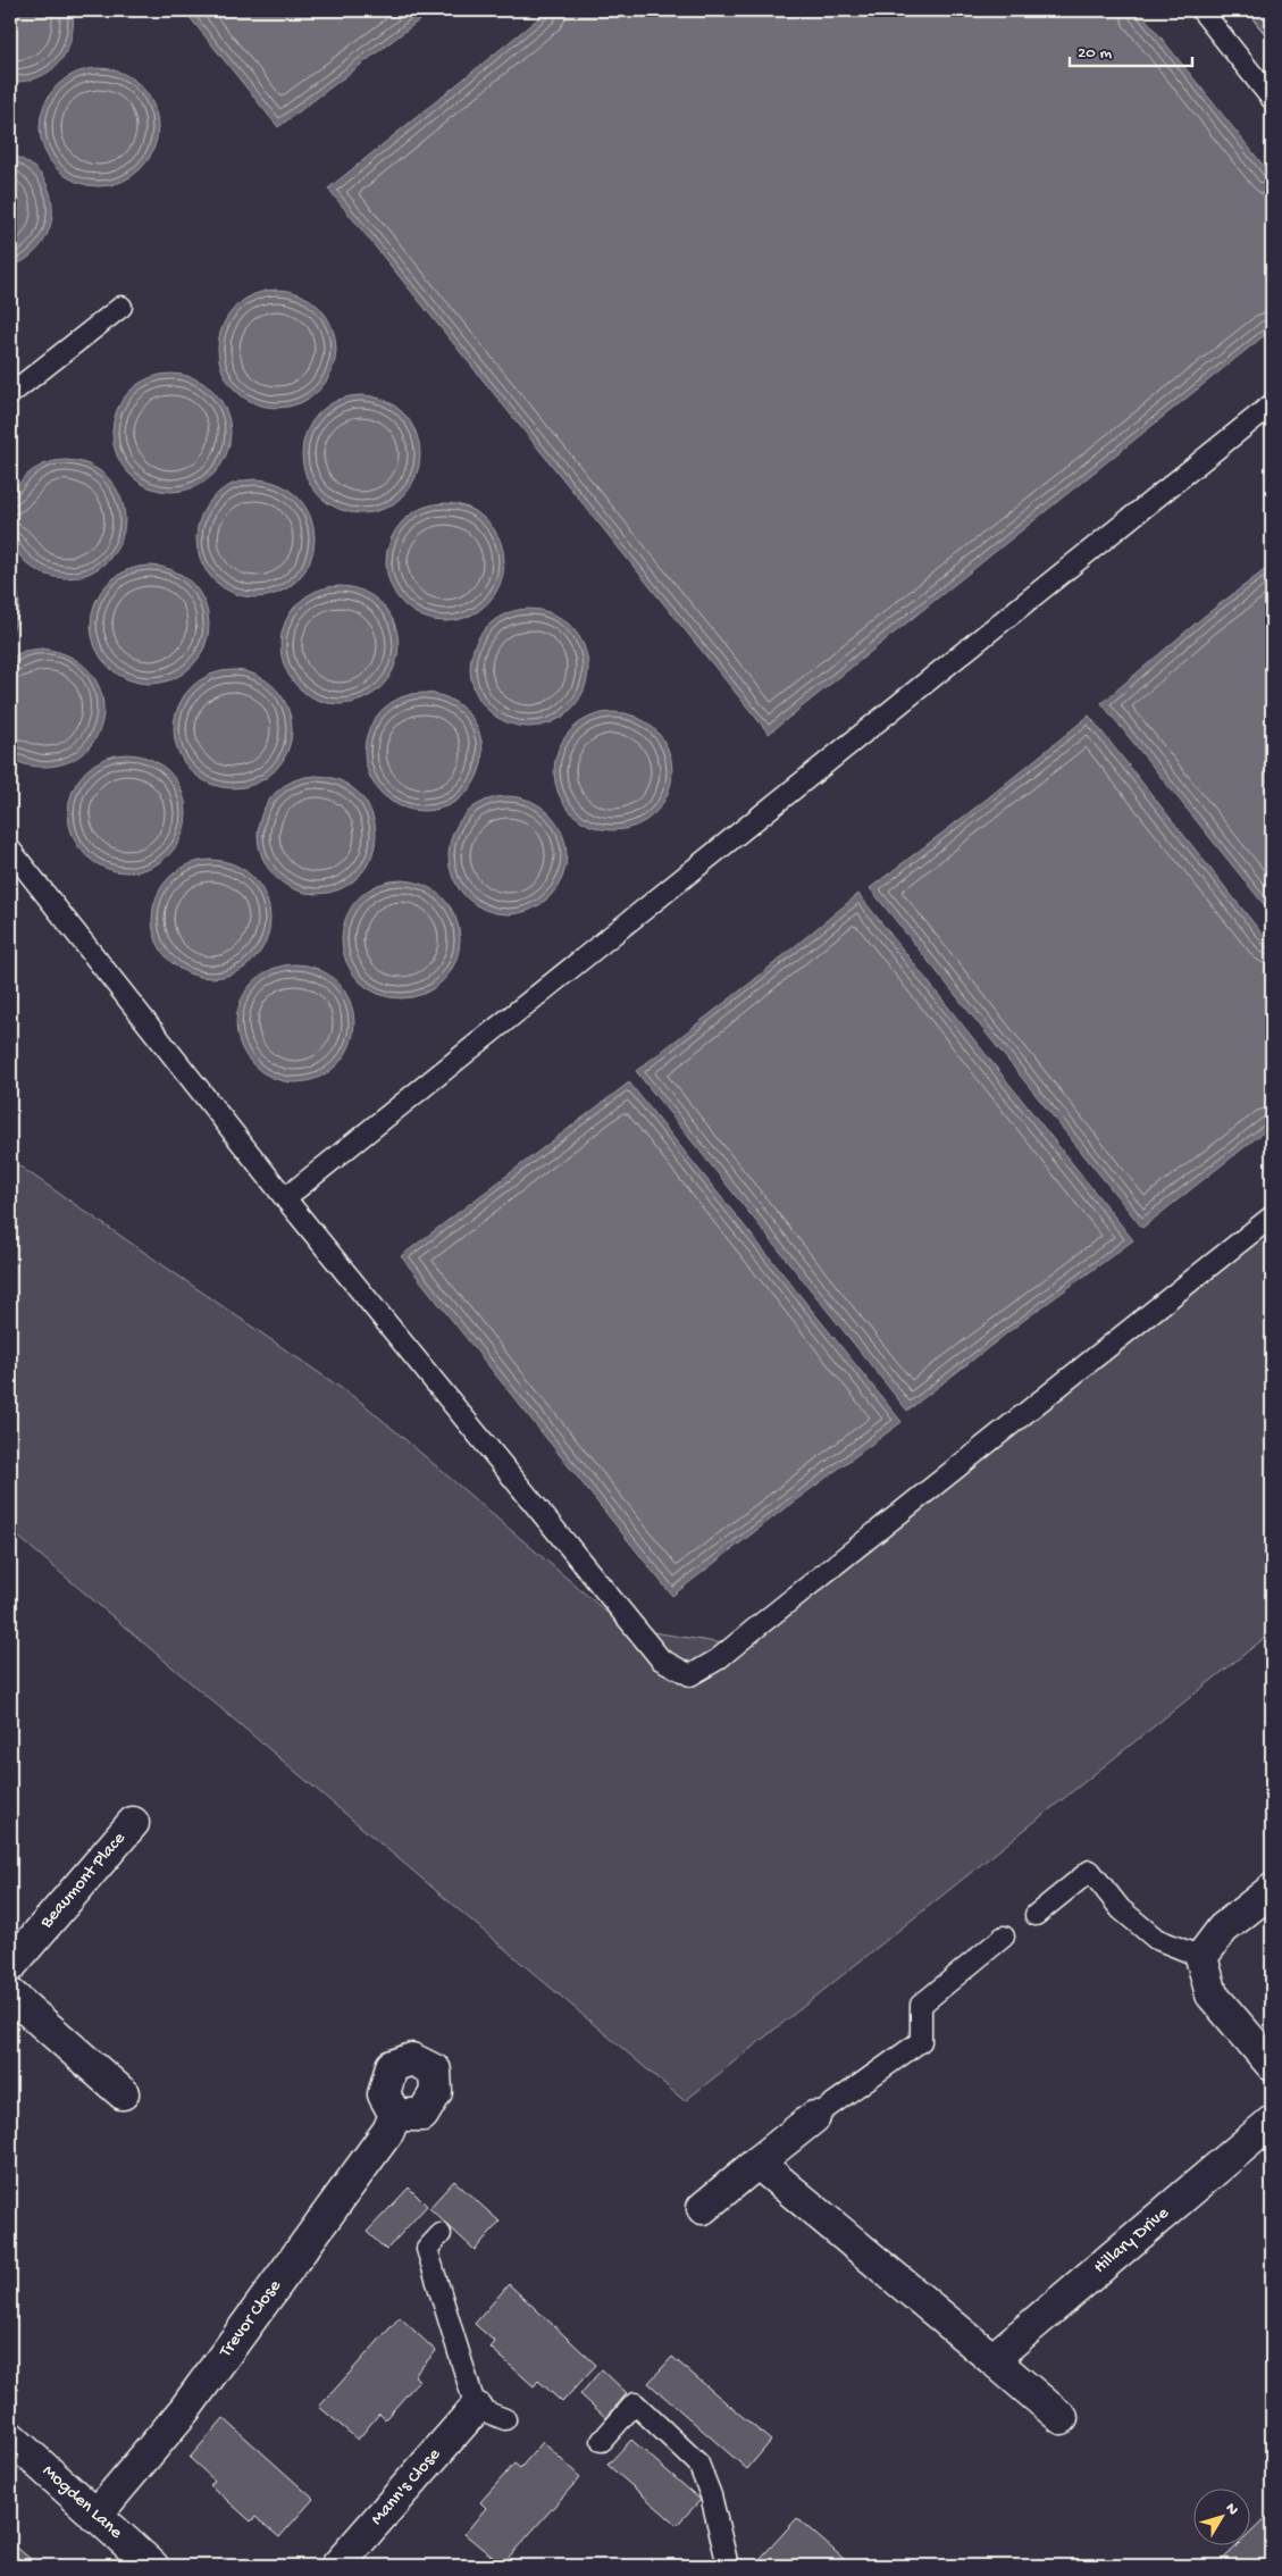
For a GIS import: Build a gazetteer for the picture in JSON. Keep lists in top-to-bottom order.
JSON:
{
  "streets": {
    "street": [
      "Beaumont Place",
      "Hillary Drive",
      "Trevor Close",
      "Mann's Close",
      "Mogden Lane"
    ]
  },
  "crossings": [
    ["Trevor Close", "Mogden Lane"]
  ],
  "scale_bar": "20 m",
  "north": "top right"
}
